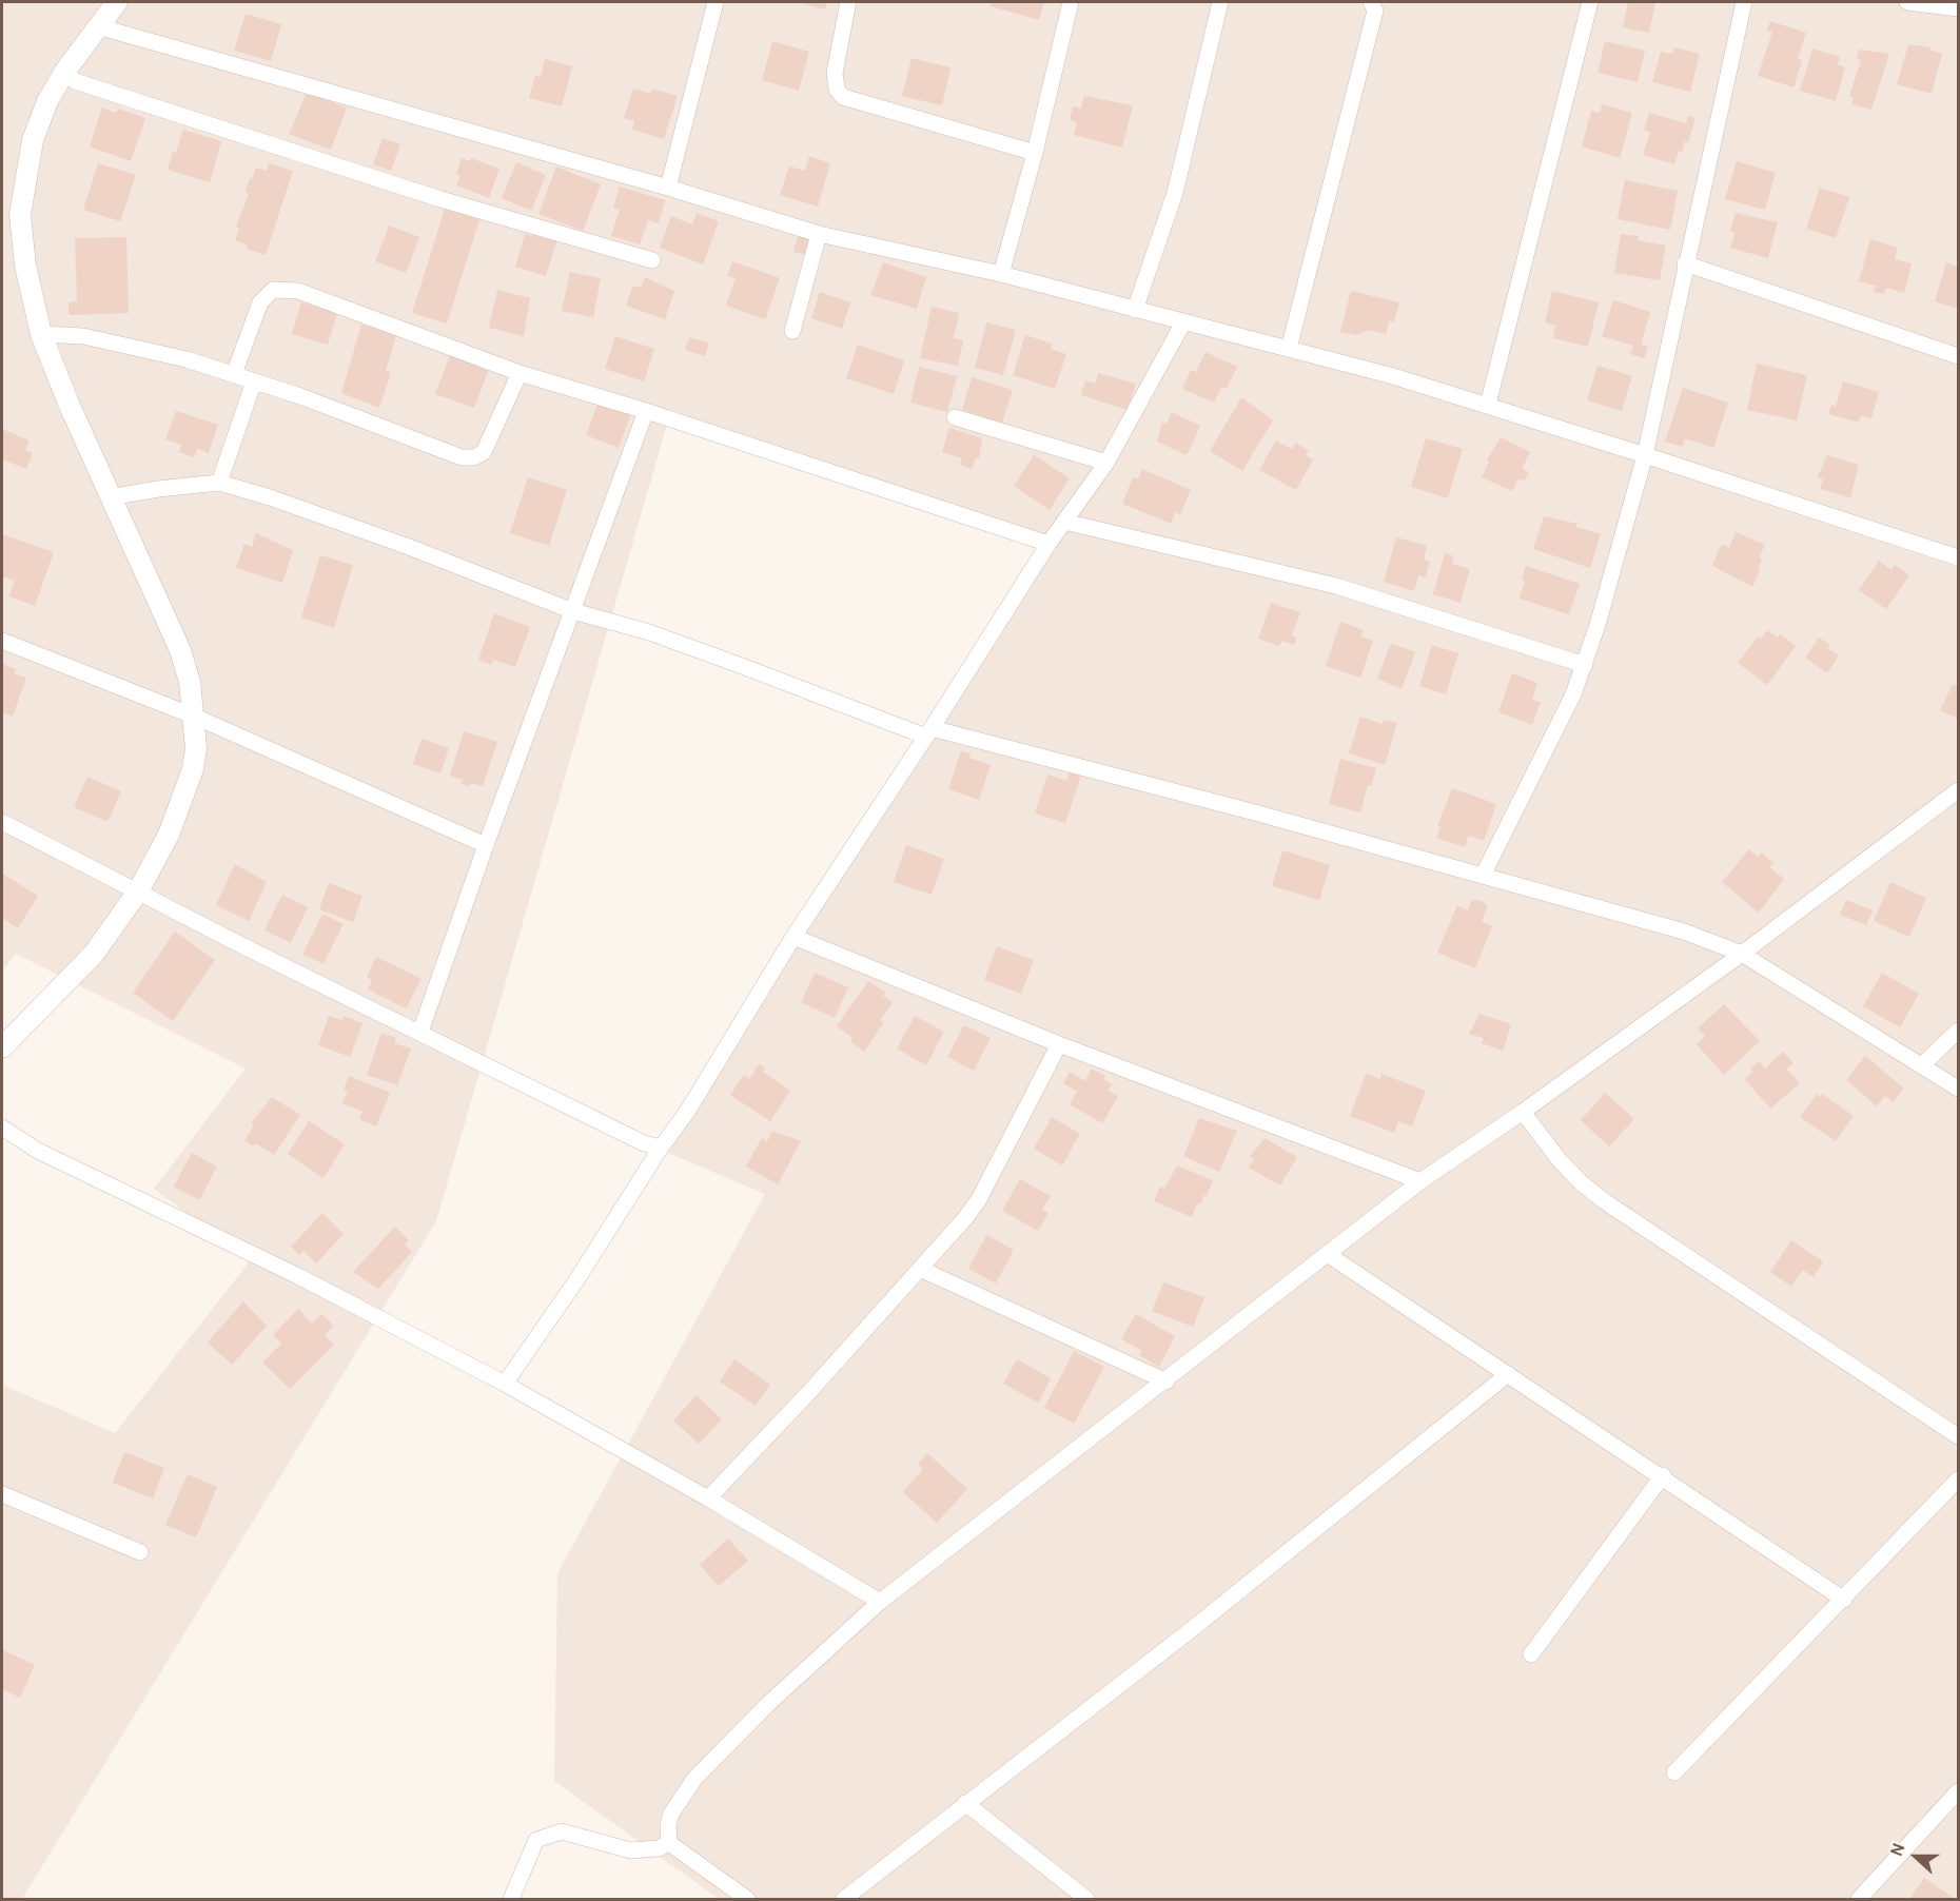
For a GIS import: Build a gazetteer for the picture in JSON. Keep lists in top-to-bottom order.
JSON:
{
  "north": "left"
}
